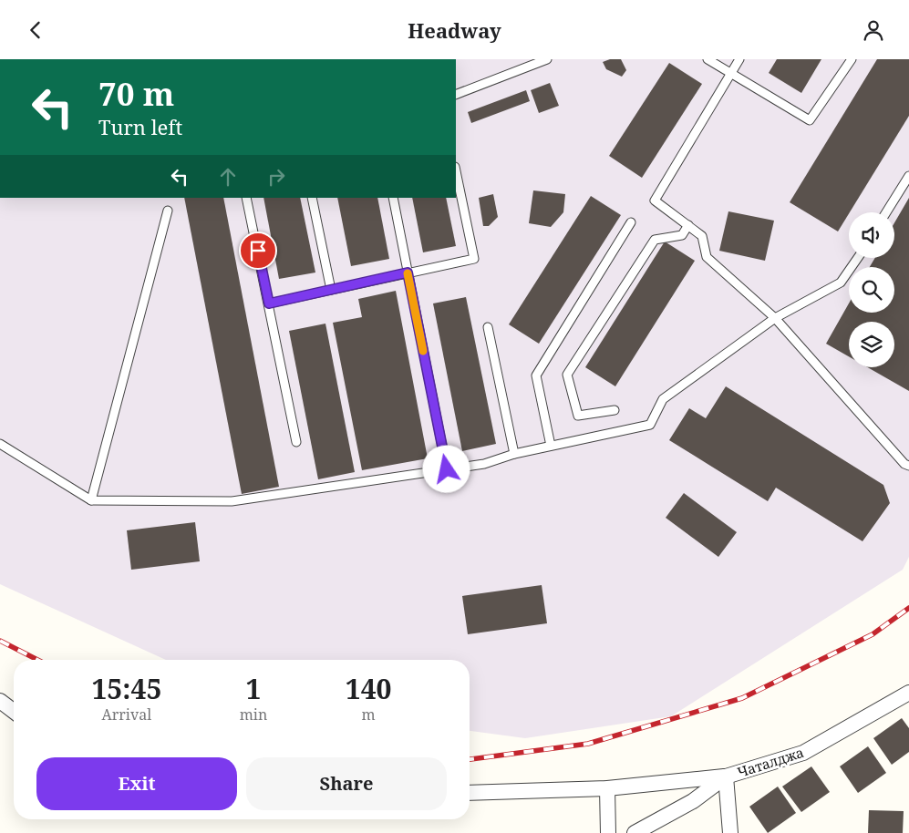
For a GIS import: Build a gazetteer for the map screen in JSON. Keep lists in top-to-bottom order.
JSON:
{
  "streets": {
    "street": ["Чаталджа"]
  },
  "page": {
    "header": "Headway",
    "turn": ["70 m", "Turn left"],
    "eta": [
      "15:45",
      "Arrival",
      "1",
      "min",
      "140",
      "m"
    ],
    "buttons": ["Exit", "Share"]
  }
}
